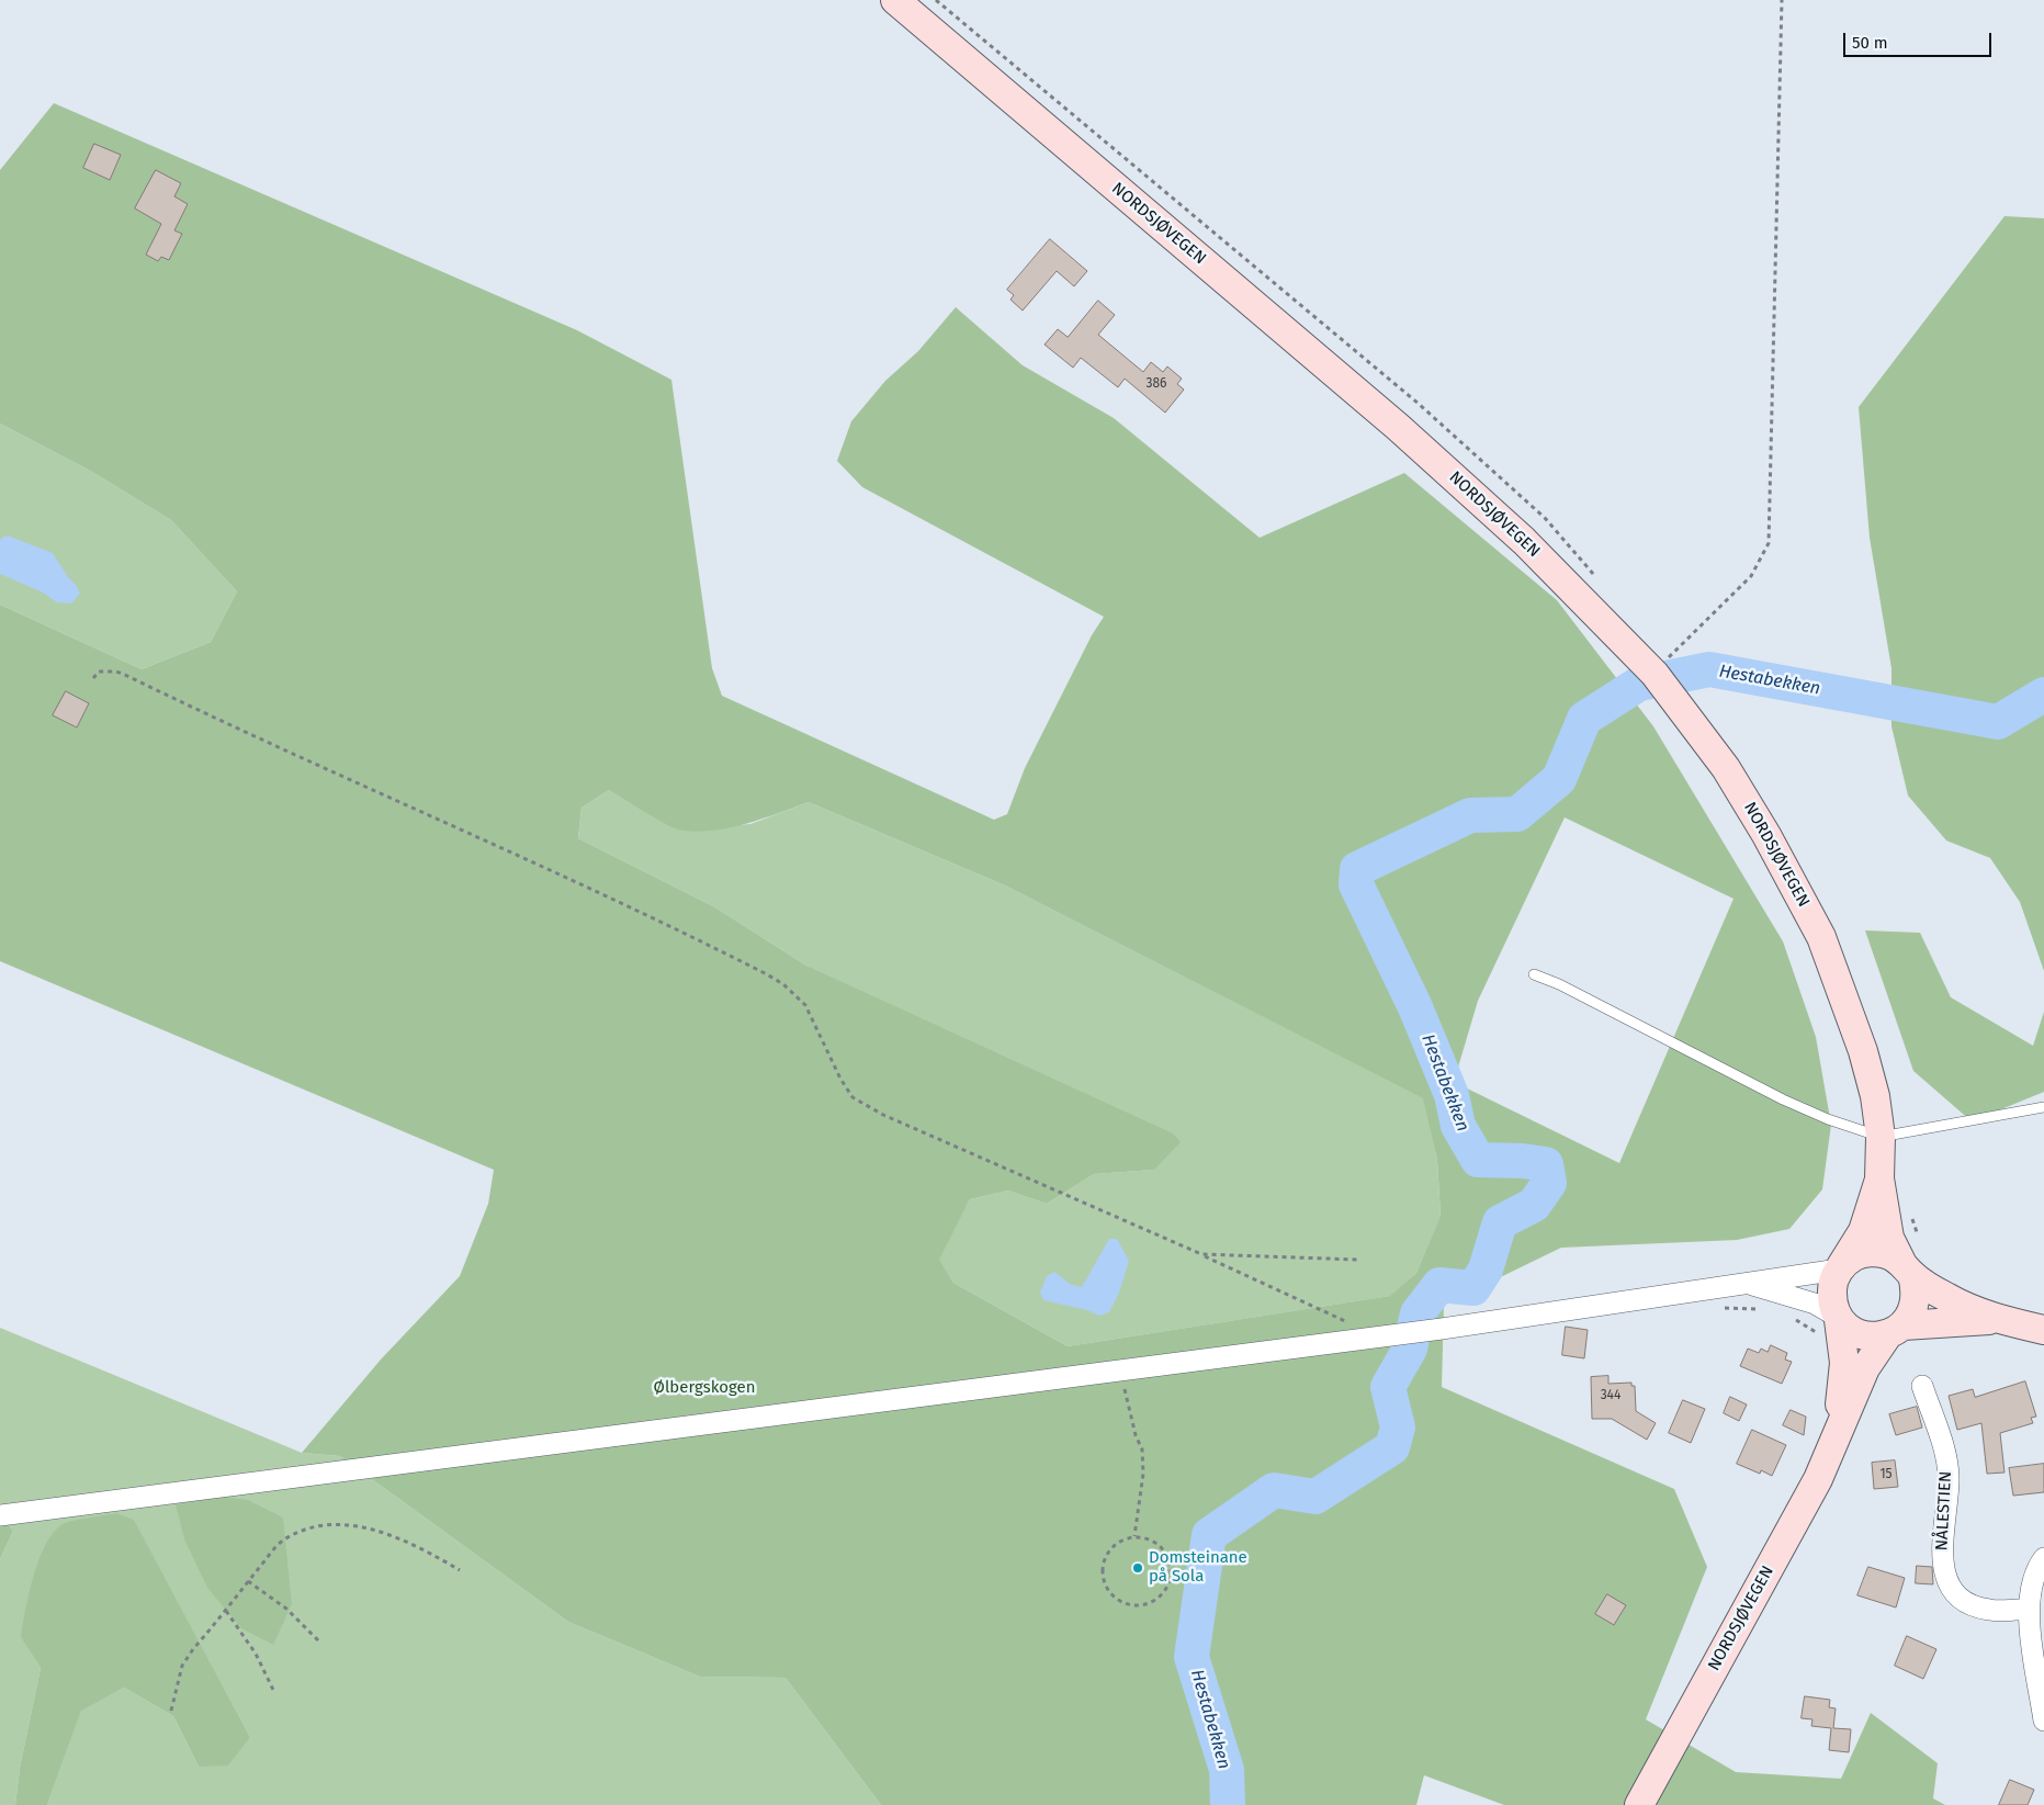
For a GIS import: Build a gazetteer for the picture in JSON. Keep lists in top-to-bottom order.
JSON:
{
  "streets": {
    "main road": ["NORDSJØVEGEN"],
    "street": ["NÅLESTIEN"]
  },
  "water": ["Hestabekken"],
  "parks": ["Ølbergskogen"],
  "places": ["Domsteinane på Sola"],
  "house_numbers": ["386", "344", "15"],
  "scale_bar": "50 m"
}
